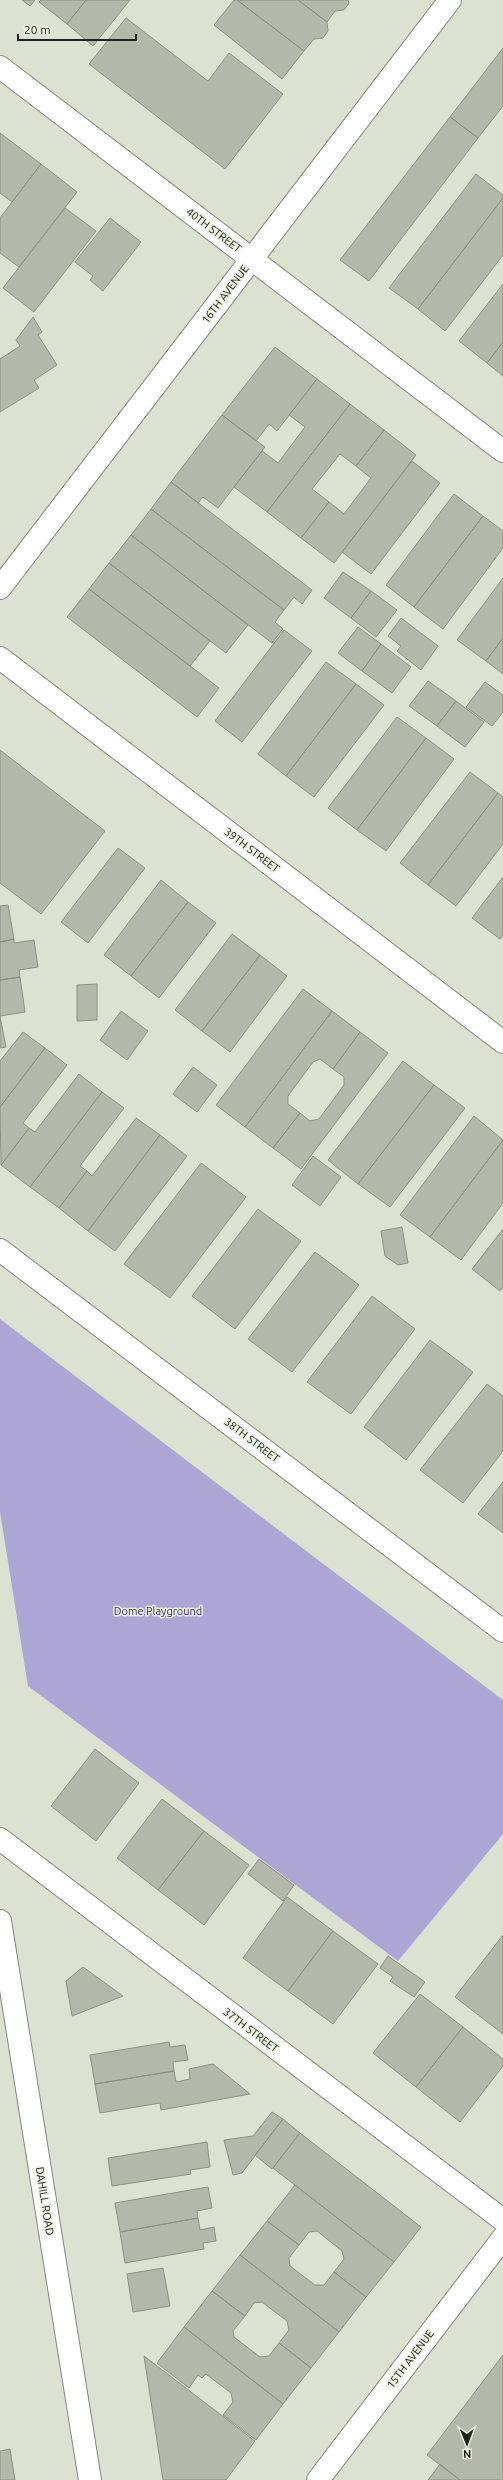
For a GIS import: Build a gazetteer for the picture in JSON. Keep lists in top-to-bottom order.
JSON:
{
  "streets": {
    "street": [
      "40TH STREET",
      "16TH AVENUE",
      "39TH STREET",
      "38TH STREET",
      "37TH STREET",
      "DAHILL ROAD",
      "15TH AVENUE"
    ]
  },
  "crossings": [
    ["40TH STREET", "16TH AVENUE"]
  ],
  "parks": ["Dome Playground"],
  "scale_bar": "20 m",
  "north": "bottom"
}
